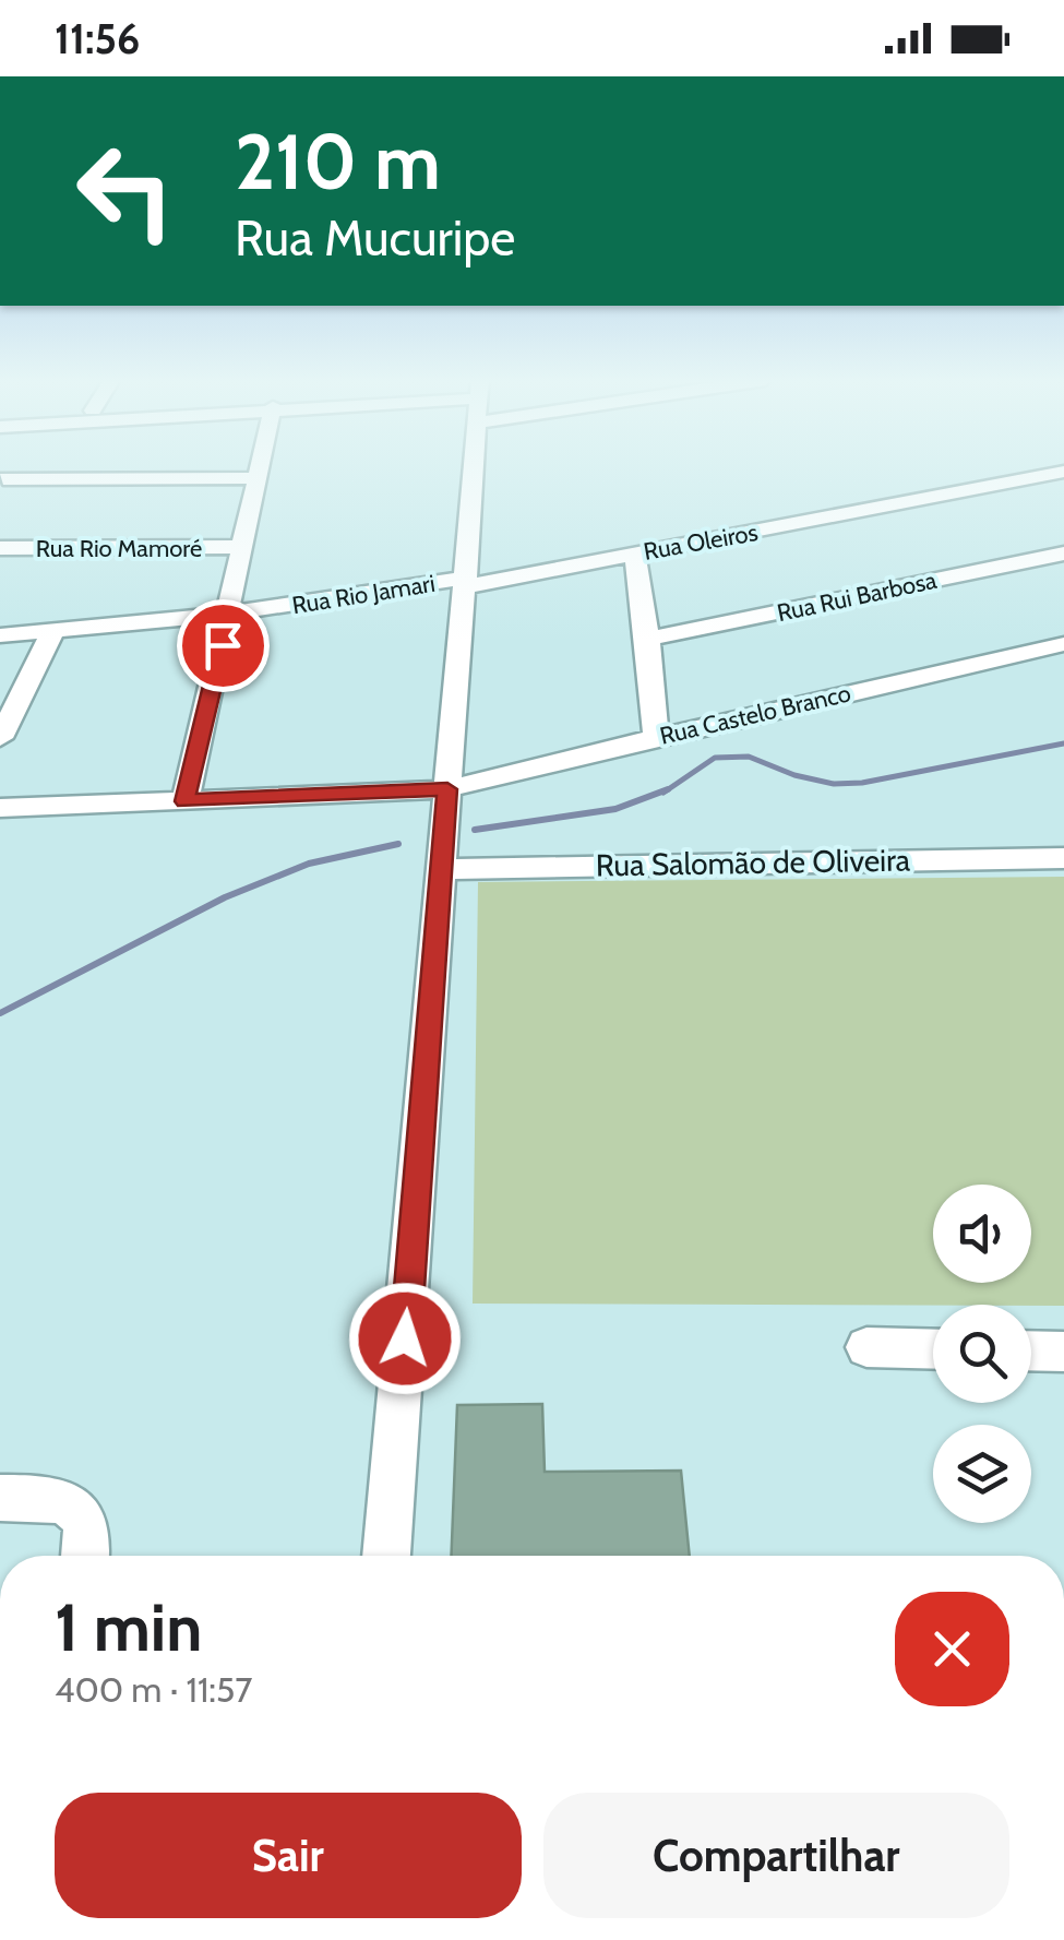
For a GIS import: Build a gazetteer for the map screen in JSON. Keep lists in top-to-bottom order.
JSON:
{
  "streets": {
    "street": [
      "Rua Oleiros",
      "Rua Rio Mamoré",
      "Rua Rio Jamari",
      "Rua Rui Barbosa",
      "Rua Castelo Branco",
      "Rua Salomão de Oliveira"
    ]
  },
  "crossings": [
    ["Rua Oleiros", "Rua Rio Jamari"]
  ],
  "page": {
    "status": "11:56",
    "turn": ["210 m", "Rua Mucuripe"],
    "heading": ["1 min", "400 m · 11:57"],
    "buttons": ["Sair", "Compartilhar"]
  }
}
